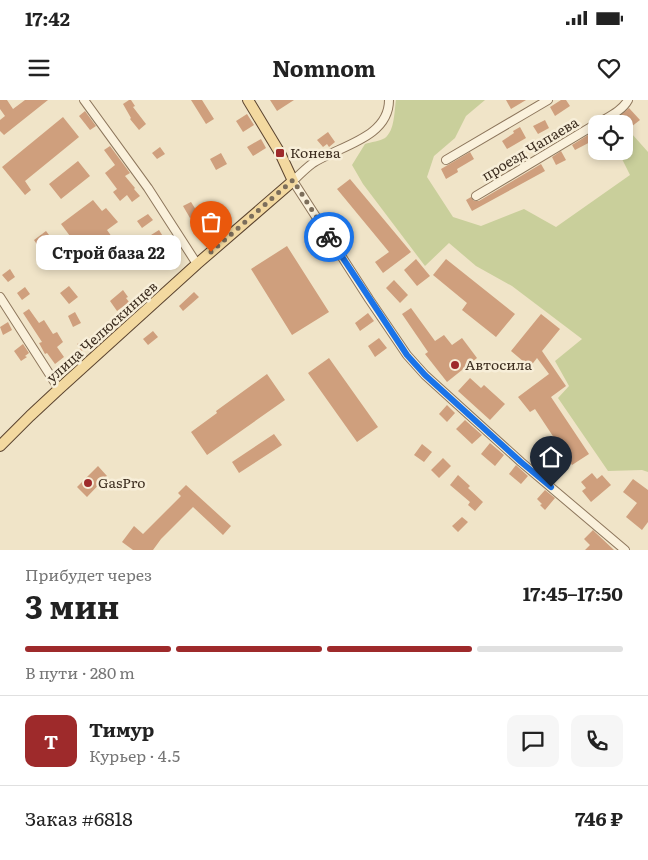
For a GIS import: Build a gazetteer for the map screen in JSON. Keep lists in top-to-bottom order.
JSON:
{
  "streets": {
    "main road": ["улица Челюскинцев"],
    "street": ["проезд Чапаева"]
  },
  "places": {
    "transit": ["Конева"],
    "other": ["Строй база 22", "Автосила", "GasPro"]
  },
  "page": {
    "status": "17:42",
    "header": "Nomnom",
    "bubble": "Строй база 22",
    "heading": ["3 мин", "Прибудет через", "17:45–17:50"],
    "panel": [
      "Тимур",
      "Курьер · 4.5",
      "Заказ #6818",
      "746 ₽"
    ],
    "bar": "В пути · 280 m",
    "round": "Т"
  }
}
